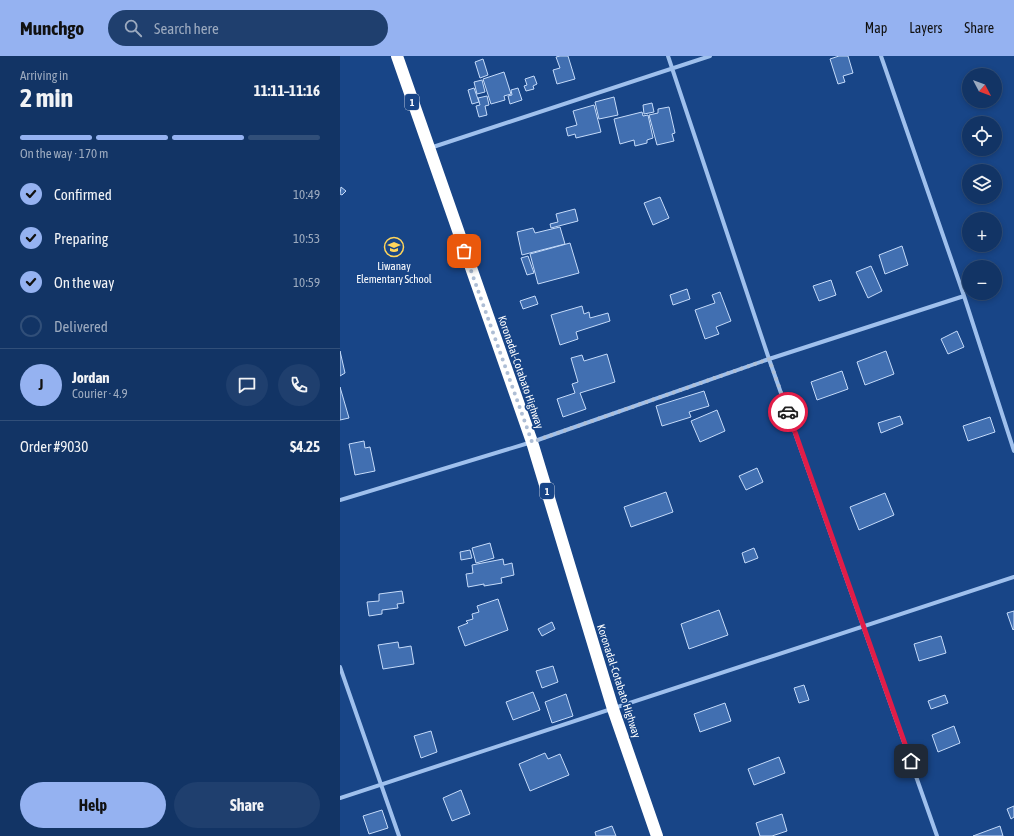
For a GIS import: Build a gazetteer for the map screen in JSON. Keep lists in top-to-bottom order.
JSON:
{
  "streets": {
    "highway": ["1", "Koronadal-Cotabato Highway"]
  },
  "places": {
    "school or university": ["Liwanay Elementary School"]
  },
  "north": "bottom right",
  "page": {
    "header": "Munchgo",
    "search": "Search here",
    "nav": ["Map", "Layers", "Share"],
    "heading": ["2 min", "Arriving in", "11:11–11:16"],
    "panel": [
      "Jordan",
      "Courier · 4.9",
      "Order #9030",
      "$4.25"
    ],
    "map_buttons": ["+", "−"],
    "bar": "On the way · 170 m",
    "list": [
      ["Confirmed", "10:49"],
      ["Preparing", "10:53"],
      ["On the way", "10:59"],
      "Delivered"
    ],
    "round": "J",
    "buttons": ["Help", "Share"]
  }
}
